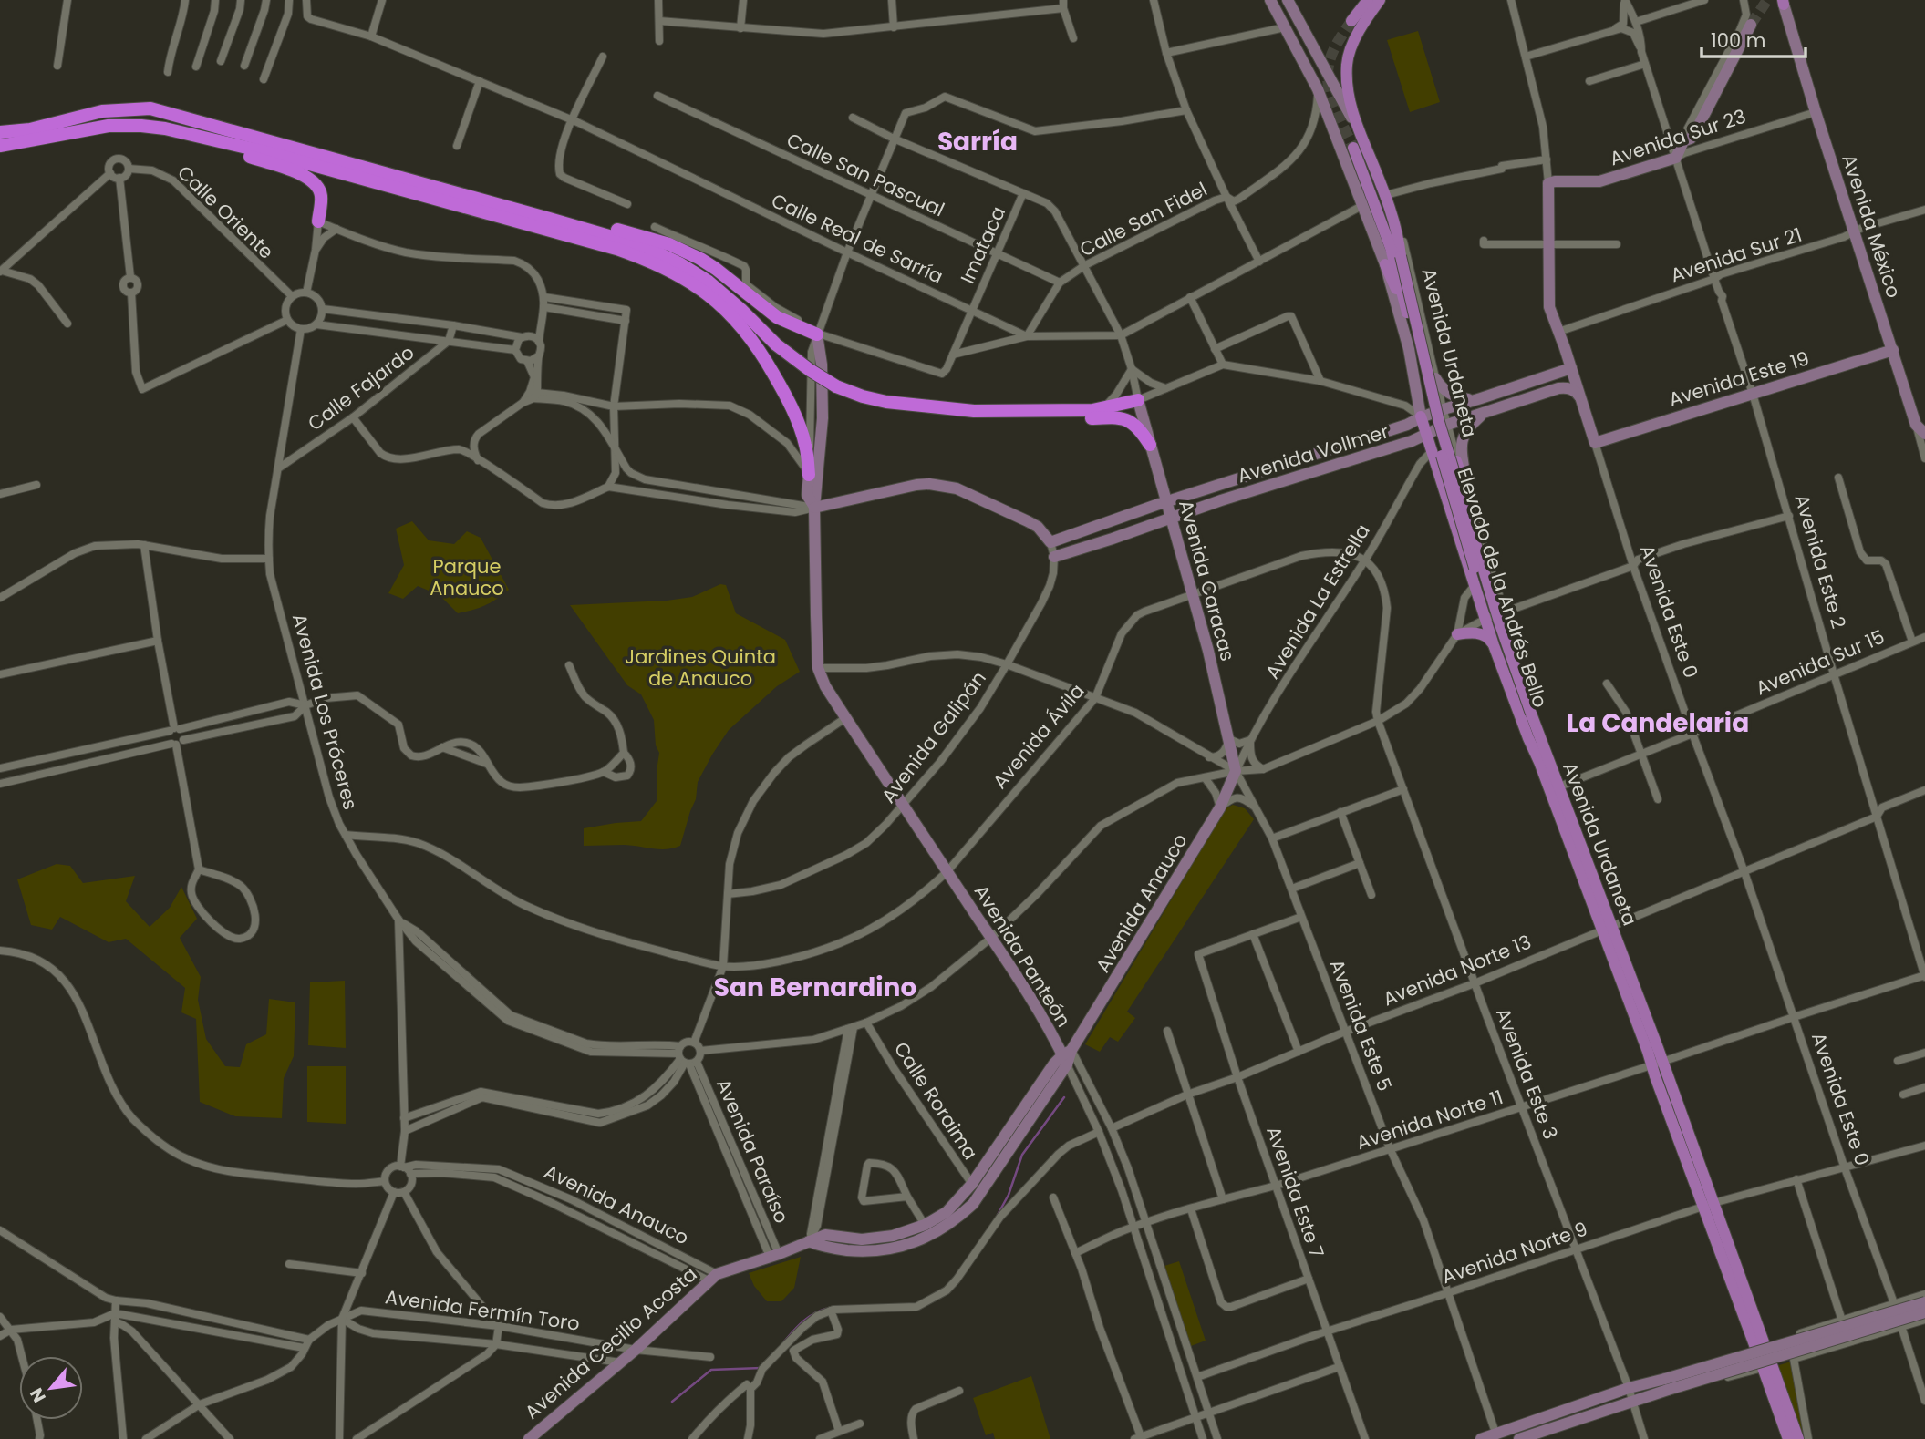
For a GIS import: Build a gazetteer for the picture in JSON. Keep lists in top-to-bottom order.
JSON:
{
  "streets": {
    "main road": [
      "Avenida Sur 23",
      "Avenida México",
      "Avenida Urdaneta",
      "Avenida Este 19",
      "Avenida Vollmer",
      "Avenida Caracas",
      "Elevado de la Andrés Bello",
      "Avenida Este 0",
      "Avenida Anauco",
      "Avenida Panteón",
      "Avenida Cecilio Acosta"
    ],
    "street": [
      "Calle San Pascual",
      "Calle Oriente",
      "Calle San Fidel",
      "Calle Real de Sarría",
      "Imataca",
      "Avenida Sur 21",
      "Calle Fajardo",
      "Avenida Este 2",
      "Avenida La Estrella",
      "Avenida Sur 15",
      "Avenida Los Próceres",
      "Avenida Ávila",
      "Avenida Galipán",
      "Avenida Norte 13",
      "Avenida Este 5",
      "Avenida Este 3",
      "Calle Roraima",
      "Avenida Norte 11",
      "Avenida Paraíso",
      "Avenida Este 7",
      "Avenida Norte 9",
      "Avenida Fermín Toro"
    ]
  },
  "crossings": [
    ["Avenida Sur 23", "Avenida México"],
    ["Avenida Sur 23", "Avenida Este 2"],
    ["Avenida Sur 23", "Avenida Este 0"],
    ["Calle San Pascual", "Calle San Fidel"],
    ["Calle San Pascual", "Imataca"],
    ["Calle Oriente", "Avenida Los Próceres"],
    ["Calle San Fidel", "Calle Real de Sarría"],
    ["Calle San Fidel", "Avenida Urdaneta"],
    ["Avenida México", "Avenida Sur 21"],
    ["Avenida México", "Avenida Este 19"],
    ["Calle Real de Sarría", "Imataca"],
    ["Calle Real de Sarría", "Avenida Urdaneta"],
    ["Avenida Sur 21", "Avenida Este 2"],
    ["Avenida Sur 21", "Avenida Este 0"],
    ["Avenida Urdaneta", "Avenida Vollmer"],
    ["Avenida Urdaneta", "Elevado de la Andrés Bello"],
    ["Avenida Urdaneta", "Avenida La Estrella"],
    ["Avenida Urdaneta", "Avenida Sur 15"],
    ["Avenida Urdaneta", "Avenida Norte 13"],
    ["Avenida Urdaneta", "Avenida Norte 11"],
    ["Avenida Urdaneta", "Avenida Norte 9"],
    ["Avenida Este 19", "Avenida Este 2"],
    ["Avenida Este 19", "Avenida Este 0"],
    ["Calle Fajardo", "Avenida Los Próceres"],
    ["Avenida Vollmer", "Avenida Caracas"],
    ["Avenida Vollmer", "Avenida Este 0"],
    ["Avenida Vollmer", "Avenida Galipán"],
    ["Avenida Este 2", "Avenida Sur 15"],
    ["Avenida Este 2", "Avenida Norte 13"],
    ["Avenida Este 2", "Avenida Norte 11"],
    ["Avenida Caracas", "Avenida La Estrella"],
    ["Avenida Caracas", "Avenida Ávila"],
    ["Avenida Caracas", "Avenida Anauco"],
    ["Avenida Caracas", "Avenida Este 5"],
    ["Avenida La Estrella", "Avenida Ávila"],
    ["Avenida La Estrella", "Avenida Anauco"],
    ["Avenida La Estrella", "Avenida Este 5"],
    ["Avenida Este 0", "Avenida Sur 15"],
    ["Avenida Este 0", "Avenida Norte 13"],
    ["Avenida Este 0", "Avenida Norte 11"],
    ["Avenida Este 0", "Avenida Norte 9"],
    ["Avenida Los Próceres", "Avenida Ávila"],
    ["Avenida Ávila", "Avenida Panteón"],
    ["Avenida Galipán", "Avenida Panteón"],
    ["Avenida Anauco", "Avenida Panteón"],
    ["Avenida Anauco", "Avenida Este 5"],
    ["Avenida Anauco", "Calle Roraima"],
    ["Avenida Anauco", "Avenida Paraíso"],
    ["Avenida Anauco", "Avenida Cecilio Acosta"],
    ["Avenida Panteón", "Avenida Norte 13"],
    ["Avenida Panteón", "Avenida Norte 11"],
    ["Avenida Panteón", "Avenida Norte 9"],
    ["Avenida Norte 13", "Avenida Este 5"],
    ["Avenida Norte 13", "Avenida Este 3"],
    ["Avenida Norte 13", "Avenida Este 7"],
    ["Avenida Este 5", "Avenida Norte 11"],
    ["Avenida Este 5", "Avenida Norte 9"],
    ["Avenida Este 3", "Avenida Norte 11"],
    ["Avenida Este 3", "Avenida Norte 9"],
    ["Avenida Norte 11", "Avenida Este 7"],
    ["Avenida Este 7", "Avenida Norte 9"],
    ["Avenida Fermín Toro", "Avenida Cecilio Acosta"]
  ],
  "districts": ["Sarría", "La Candelaria", "San Bernardino"],
  "parks": ["Parque Anauco", "Jardines Quinta de Anauco"],
  "scale_bar": "100 m",
  "north": "bottom left"
}
